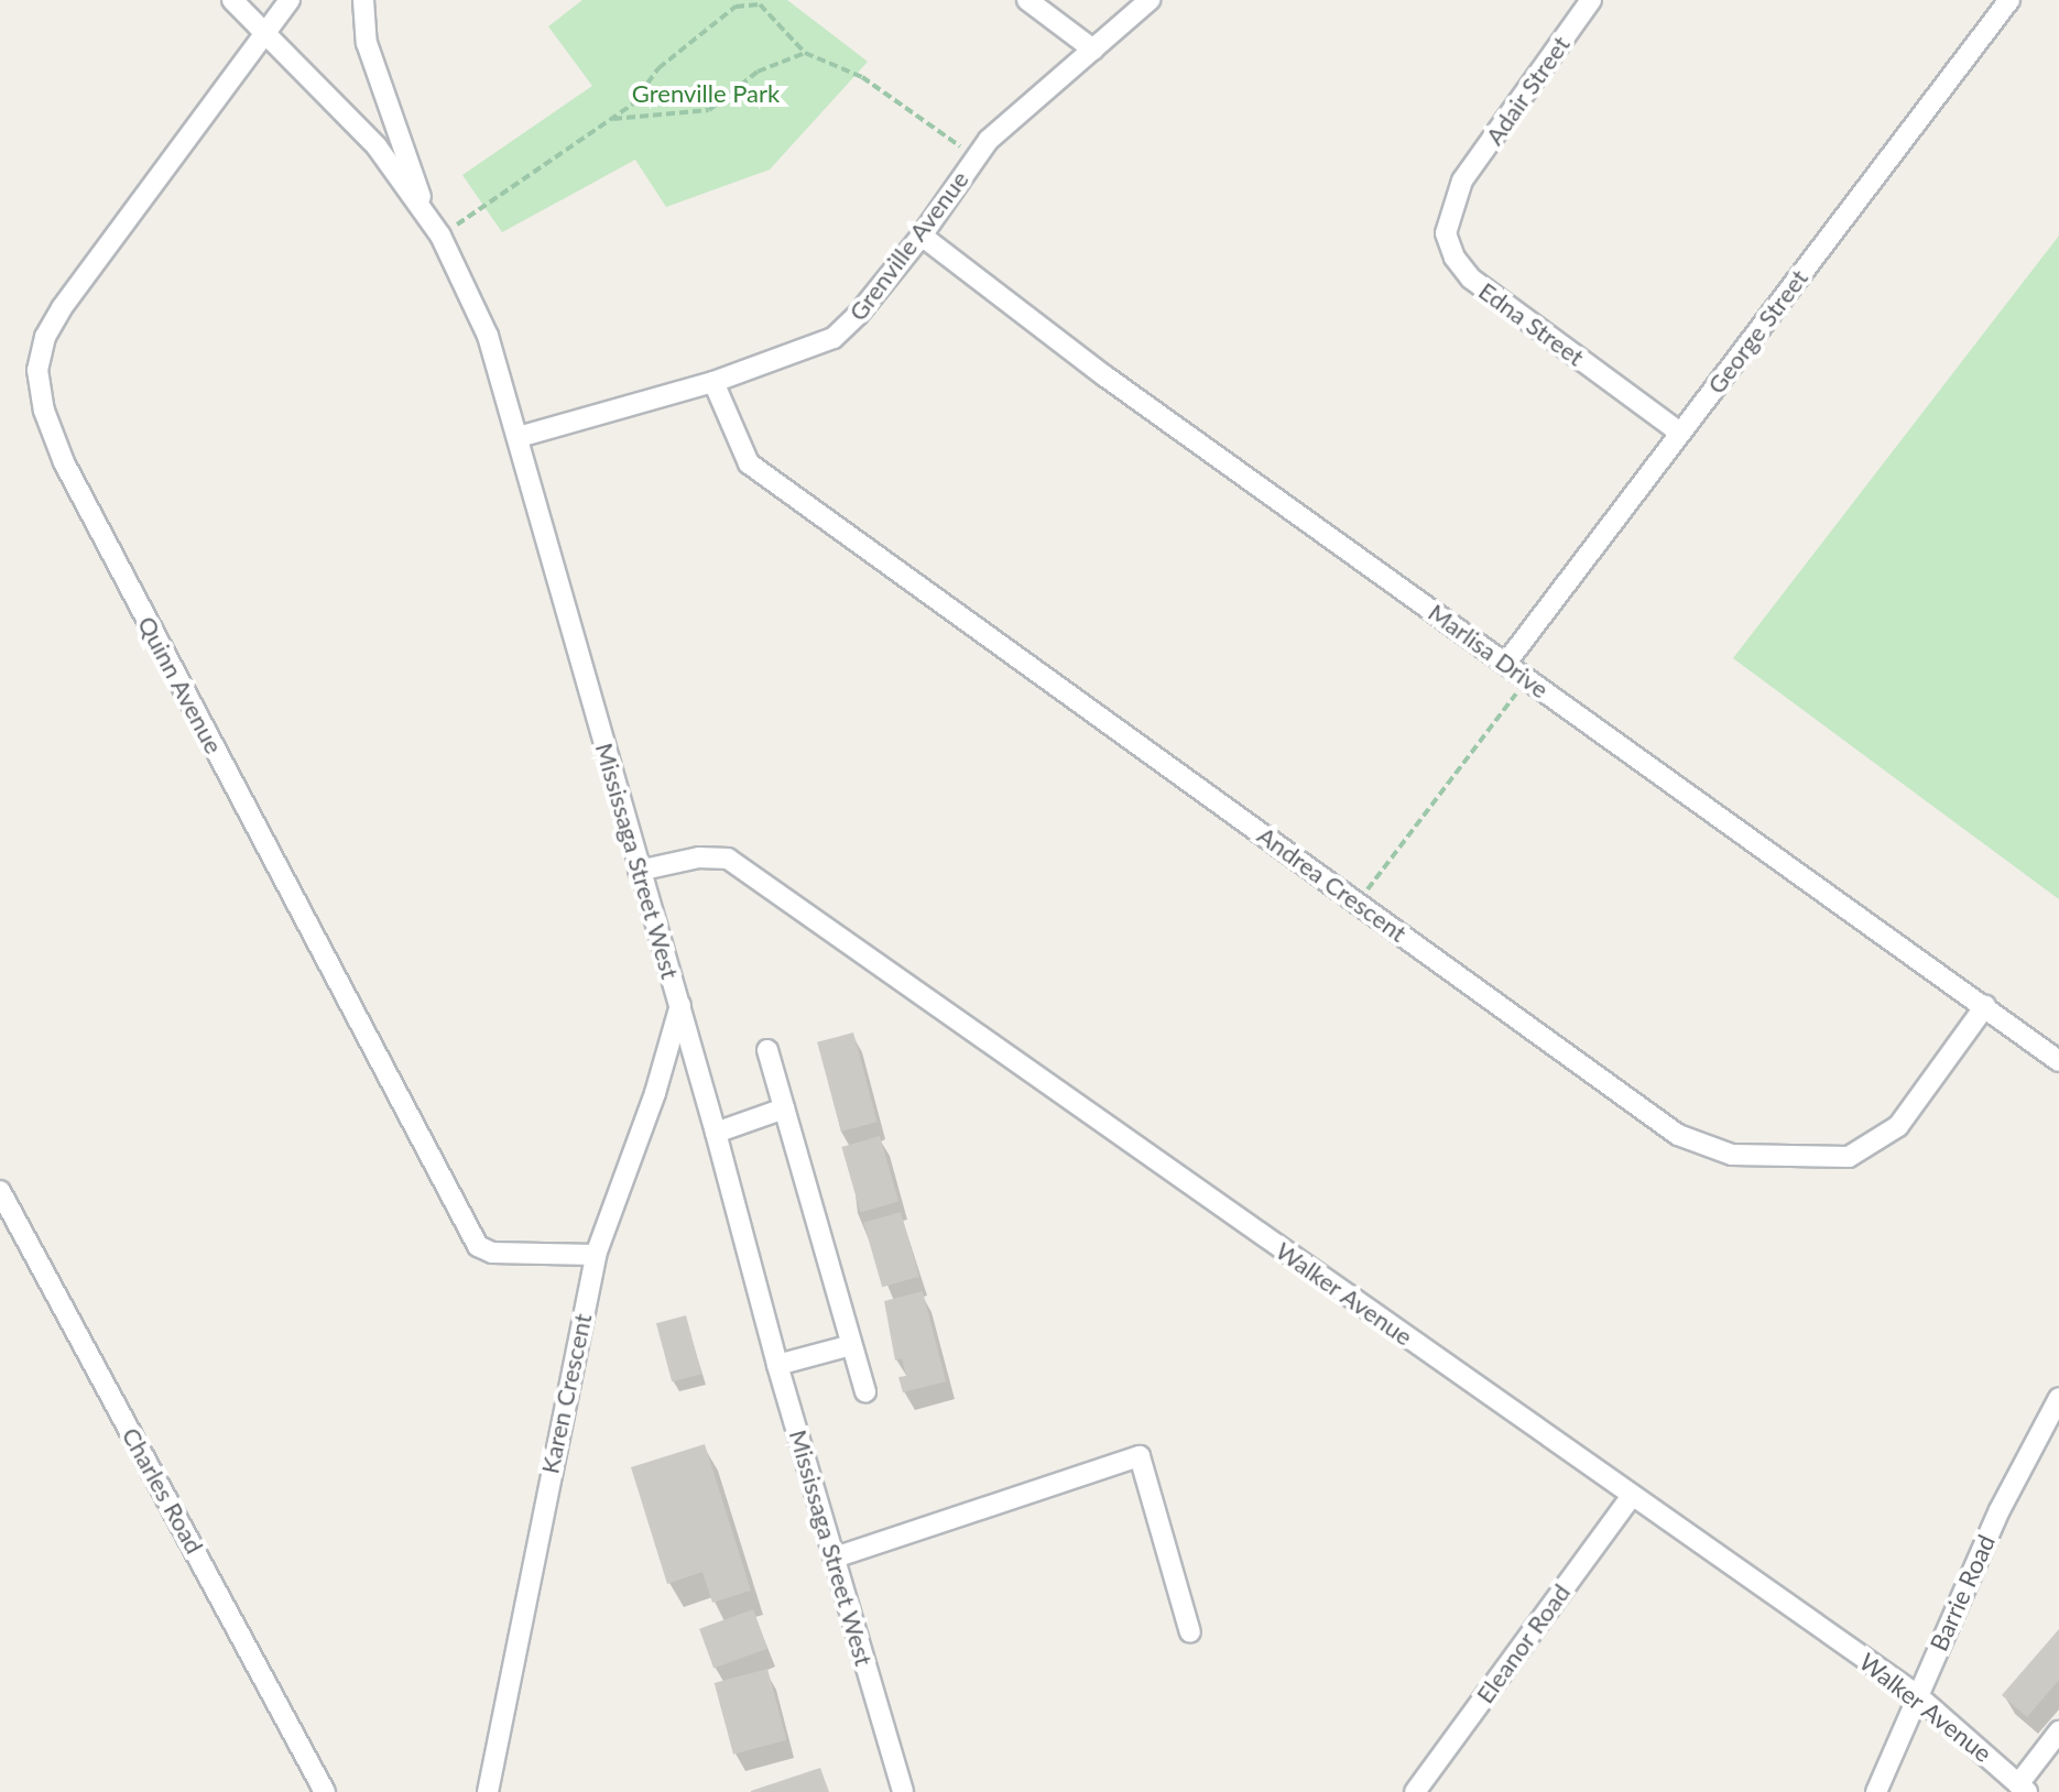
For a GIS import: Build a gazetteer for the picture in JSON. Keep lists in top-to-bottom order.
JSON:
{
  "streets": {
    "street": [
      "Adair Street",
      "Grenville Avenue",
      "Edna Street",
      "George Street",
      "Marlisa Drive",
      "Quinn Avenue",
      "Mississaga Street West",
      "Andrea Crescent",
      "Walker Avenue",
      "Karen Crescent",
      "Charles Road",
      "Barrie Road",
      "Eleanor Road"
    ]
  },
  "crossings": [
    ["Adair Street", "Edna Street"],
    ["Grenville Avenue", "Marlisa Drive"],
    ["Grenville Avenue", "Mississaga Street West"],
    ["Grenville Avenue", "Andrea Crescent"],
    ["Edna Street", "George Street"],
    ["George Street", "Marlisa Drive"],
    ["Marlisa Drive", "Andrea Crescent"],
    ["Quinn Avenue", "Mississaga Street West"],
    ["Quinn Avenue", "Karen Crescent"],
    ["Mississaga Street West", "Walker Avenue"],
    ["Mississaga Street West", "Karen Crescent"],
    ["Walker Avenue", "Barrie Road"],
    ["Walker Avenue", "Eleanor Road"]
  ],
  "parks": ["Grenville Park"]
}
